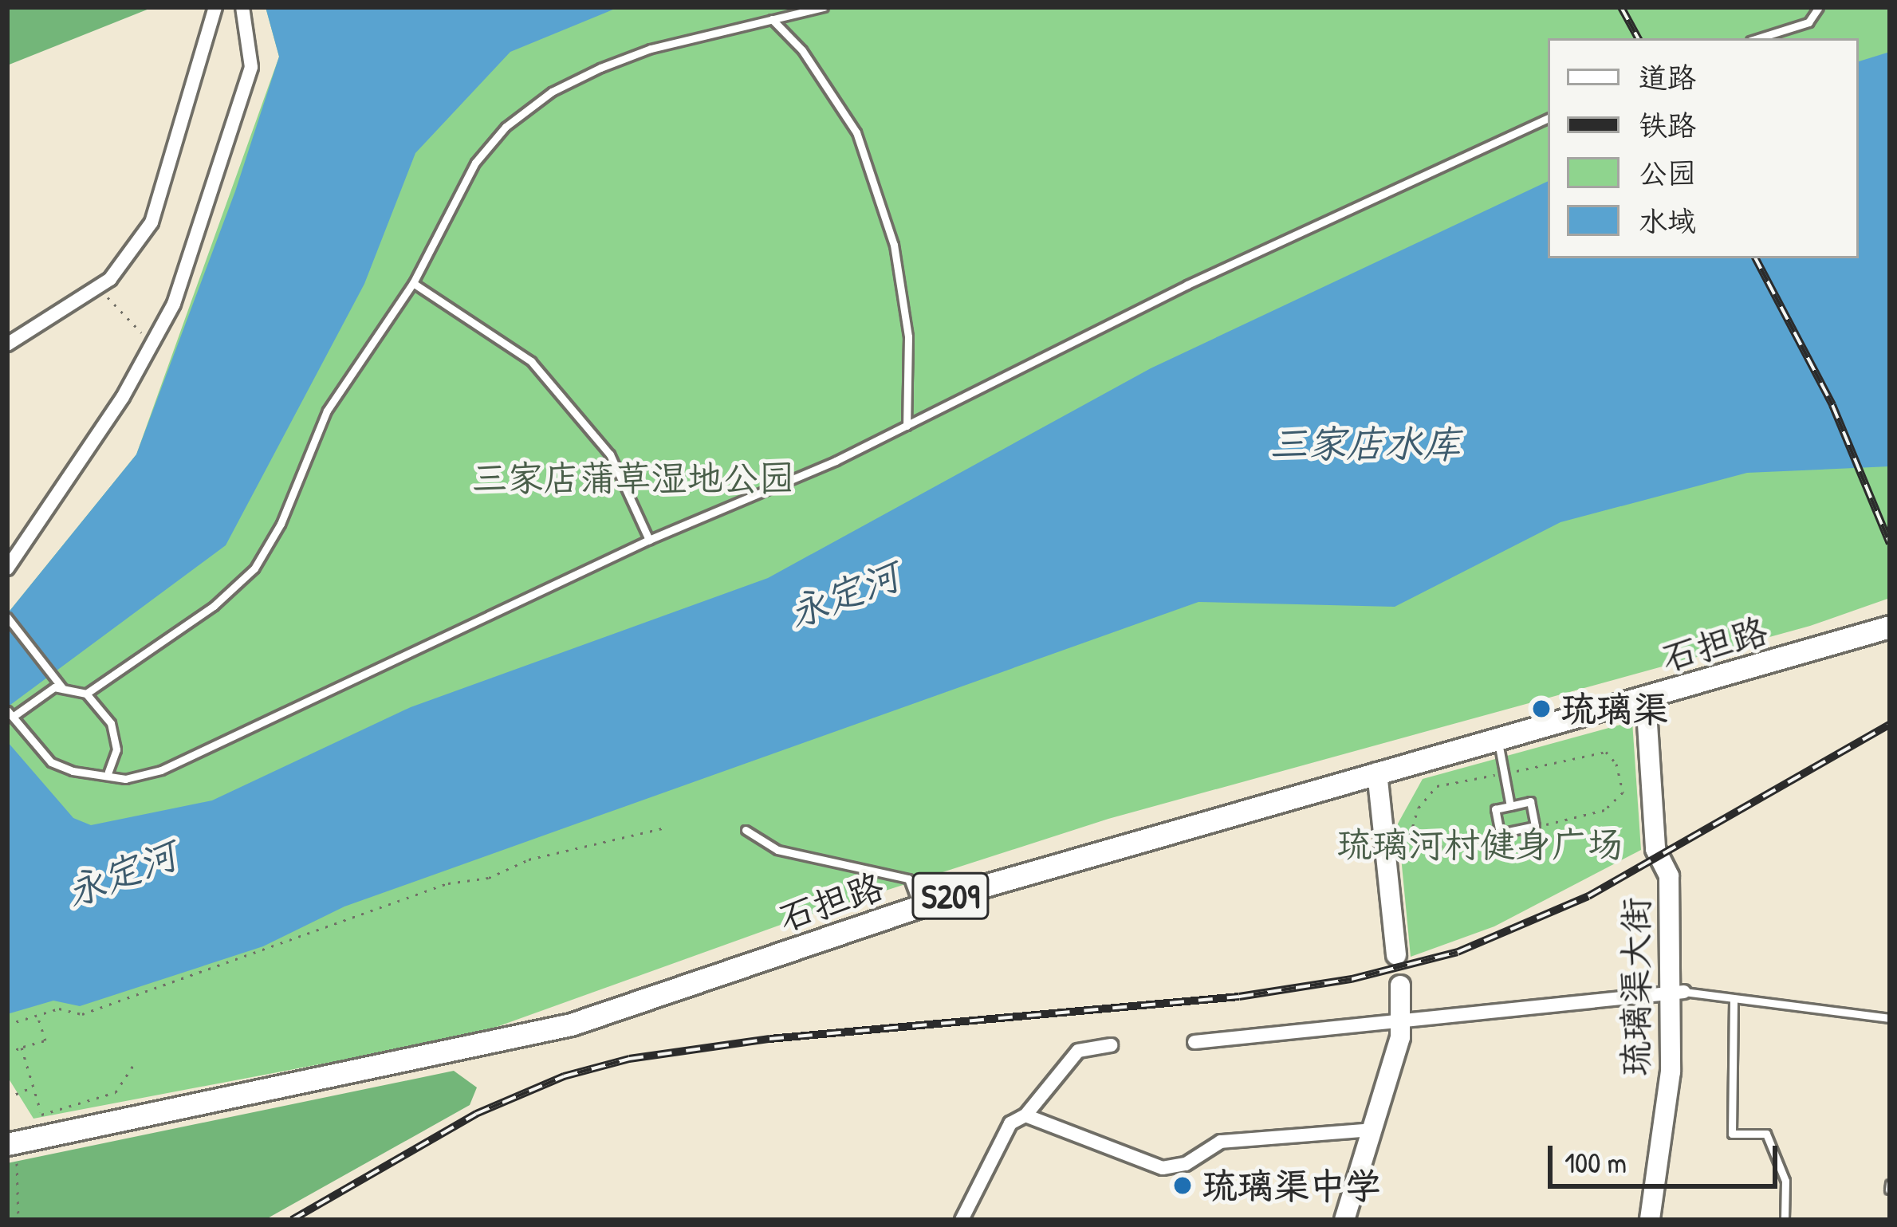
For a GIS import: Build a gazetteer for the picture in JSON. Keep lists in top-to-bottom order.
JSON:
{
  "streets": {
    "main road": ["石担路", "S209"],
    "street": ["琉璃渠大街"]
  },
  "crossings": [
    ["石担路", "琉璃渠大街"]
  ],
  "water": ["三家店水库", "永定河"],
  "parks": ["三家店蒲草湿地公园", "琉璃河村健身广场"],
  "places": ["琉璃渠", "琉璃渠中学"],
  "legend": [
    "道路",
    "铁路",
    "公园",
    "水域"
  ],
  "scale_bar": "100 m"
}
